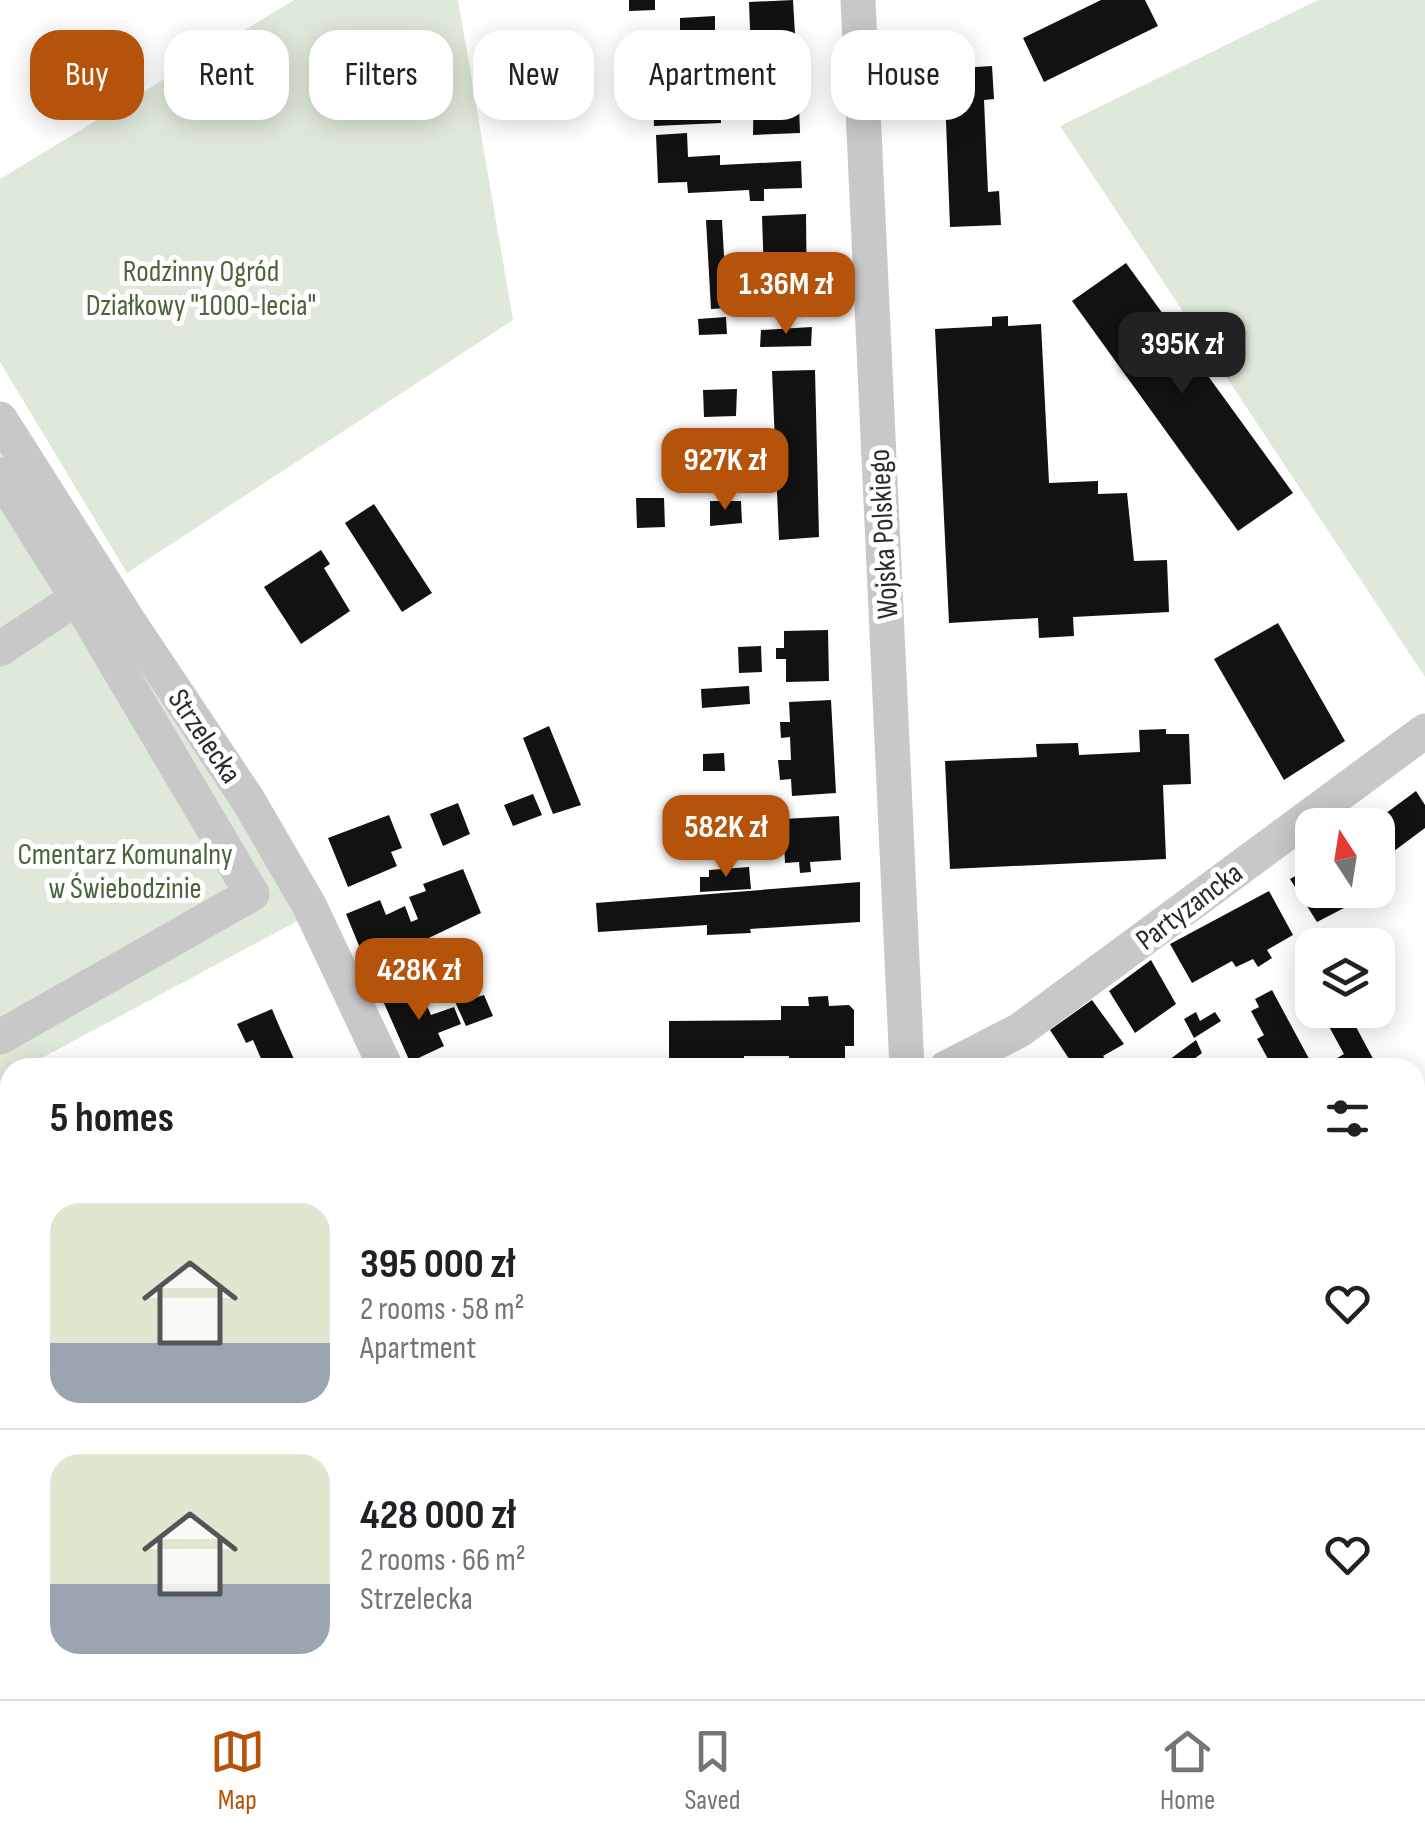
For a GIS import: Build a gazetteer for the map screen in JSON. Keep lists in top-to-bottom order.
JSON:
{
  "streets": {
    "street": ["Wojska Polskiego", "Strzelecka", "Partyzancka"]
  },
  "parks": ["Rodzinny Ogród Działkowy \"1000-lecia\"", "Cmentarz Komunalny w Świebodzinie"],
  "north": "top",
  "page": {
    "chip": [
      "Buy",
      "Rent",
      "Filters",
      "New",
      "Apartment",
      "House"
    ],
    "price": [
      "1.36M zł",
      "395K zł",
      "927K zł",
      "582K zł",
      "428K zł"
    ],
    "heading": "5 homes",
    "list": [
      {
        "name": "395 000 zł",
        "note": "2 rooms · 58 m² · Apartment"
      },
      {
        "name": "428 000 zł",
        "note": "2 rooms · 66 m² · Strzelecka"
      }
    ],
    "tabs": ["Map", "Saved", "Home"]
  }
}
